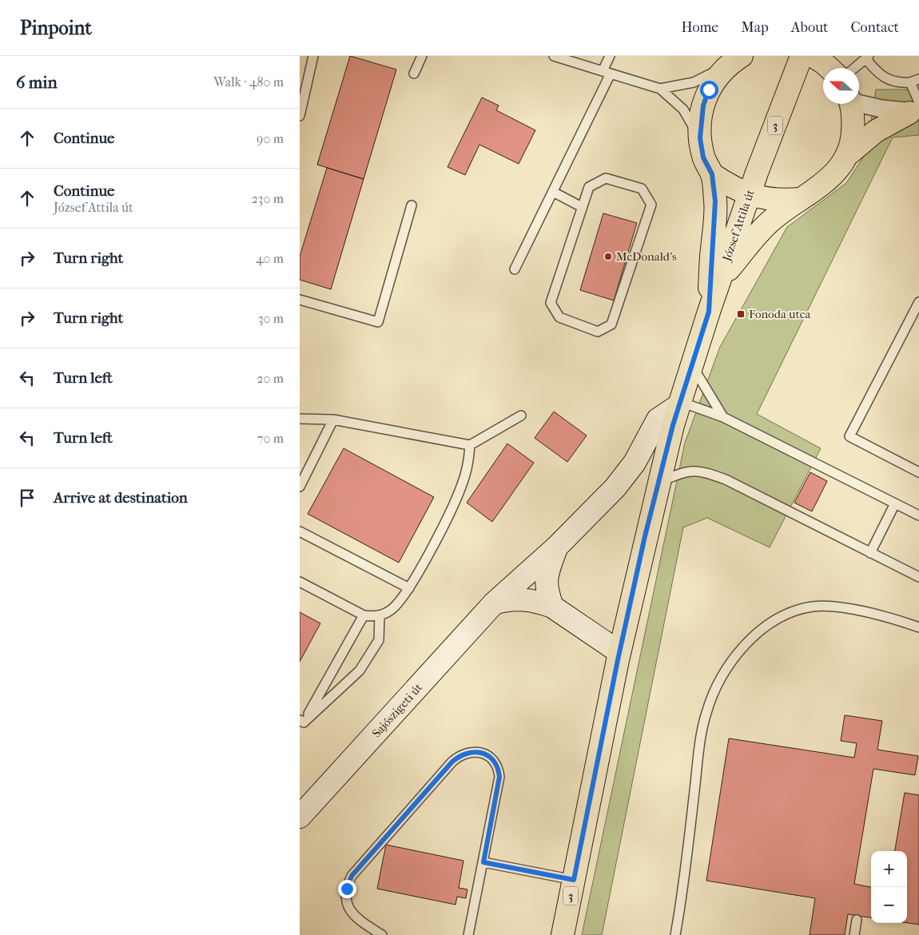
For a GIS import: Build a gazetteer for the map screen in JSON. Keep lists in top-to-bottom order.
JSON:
{
  "streets": {
    "main road": ["3", "József Attila út", "Sajószigeti út"]
  },
  "crossings": [
    ["József Attila út", "Sajószigeti út"]
  ],
  "places": {
    "other": ["McDonald's"],
    "transit": ["Fonoda utca"]
  },
  "north": "left",
  "page": {
    "header": "Pinpoint",
    "nav": [
      "Home",
      "Map",
      "About",
      "Contact"
    ],
    "heading": ["6 min", "Walk · 480 m"],
    "list": [
      ["Continue", "90 m"],
      ["Continue", "József Attila út", "230 m"],
      ["Turn right", "40 m"],
      ["Turn right", "30 m"],
      ["Turn left", "20 m"],
      ["Turn left", "70 m"],
      "Arrive at destination"
    ],
    "map_buttons": ["+", "−"]
  }
}
